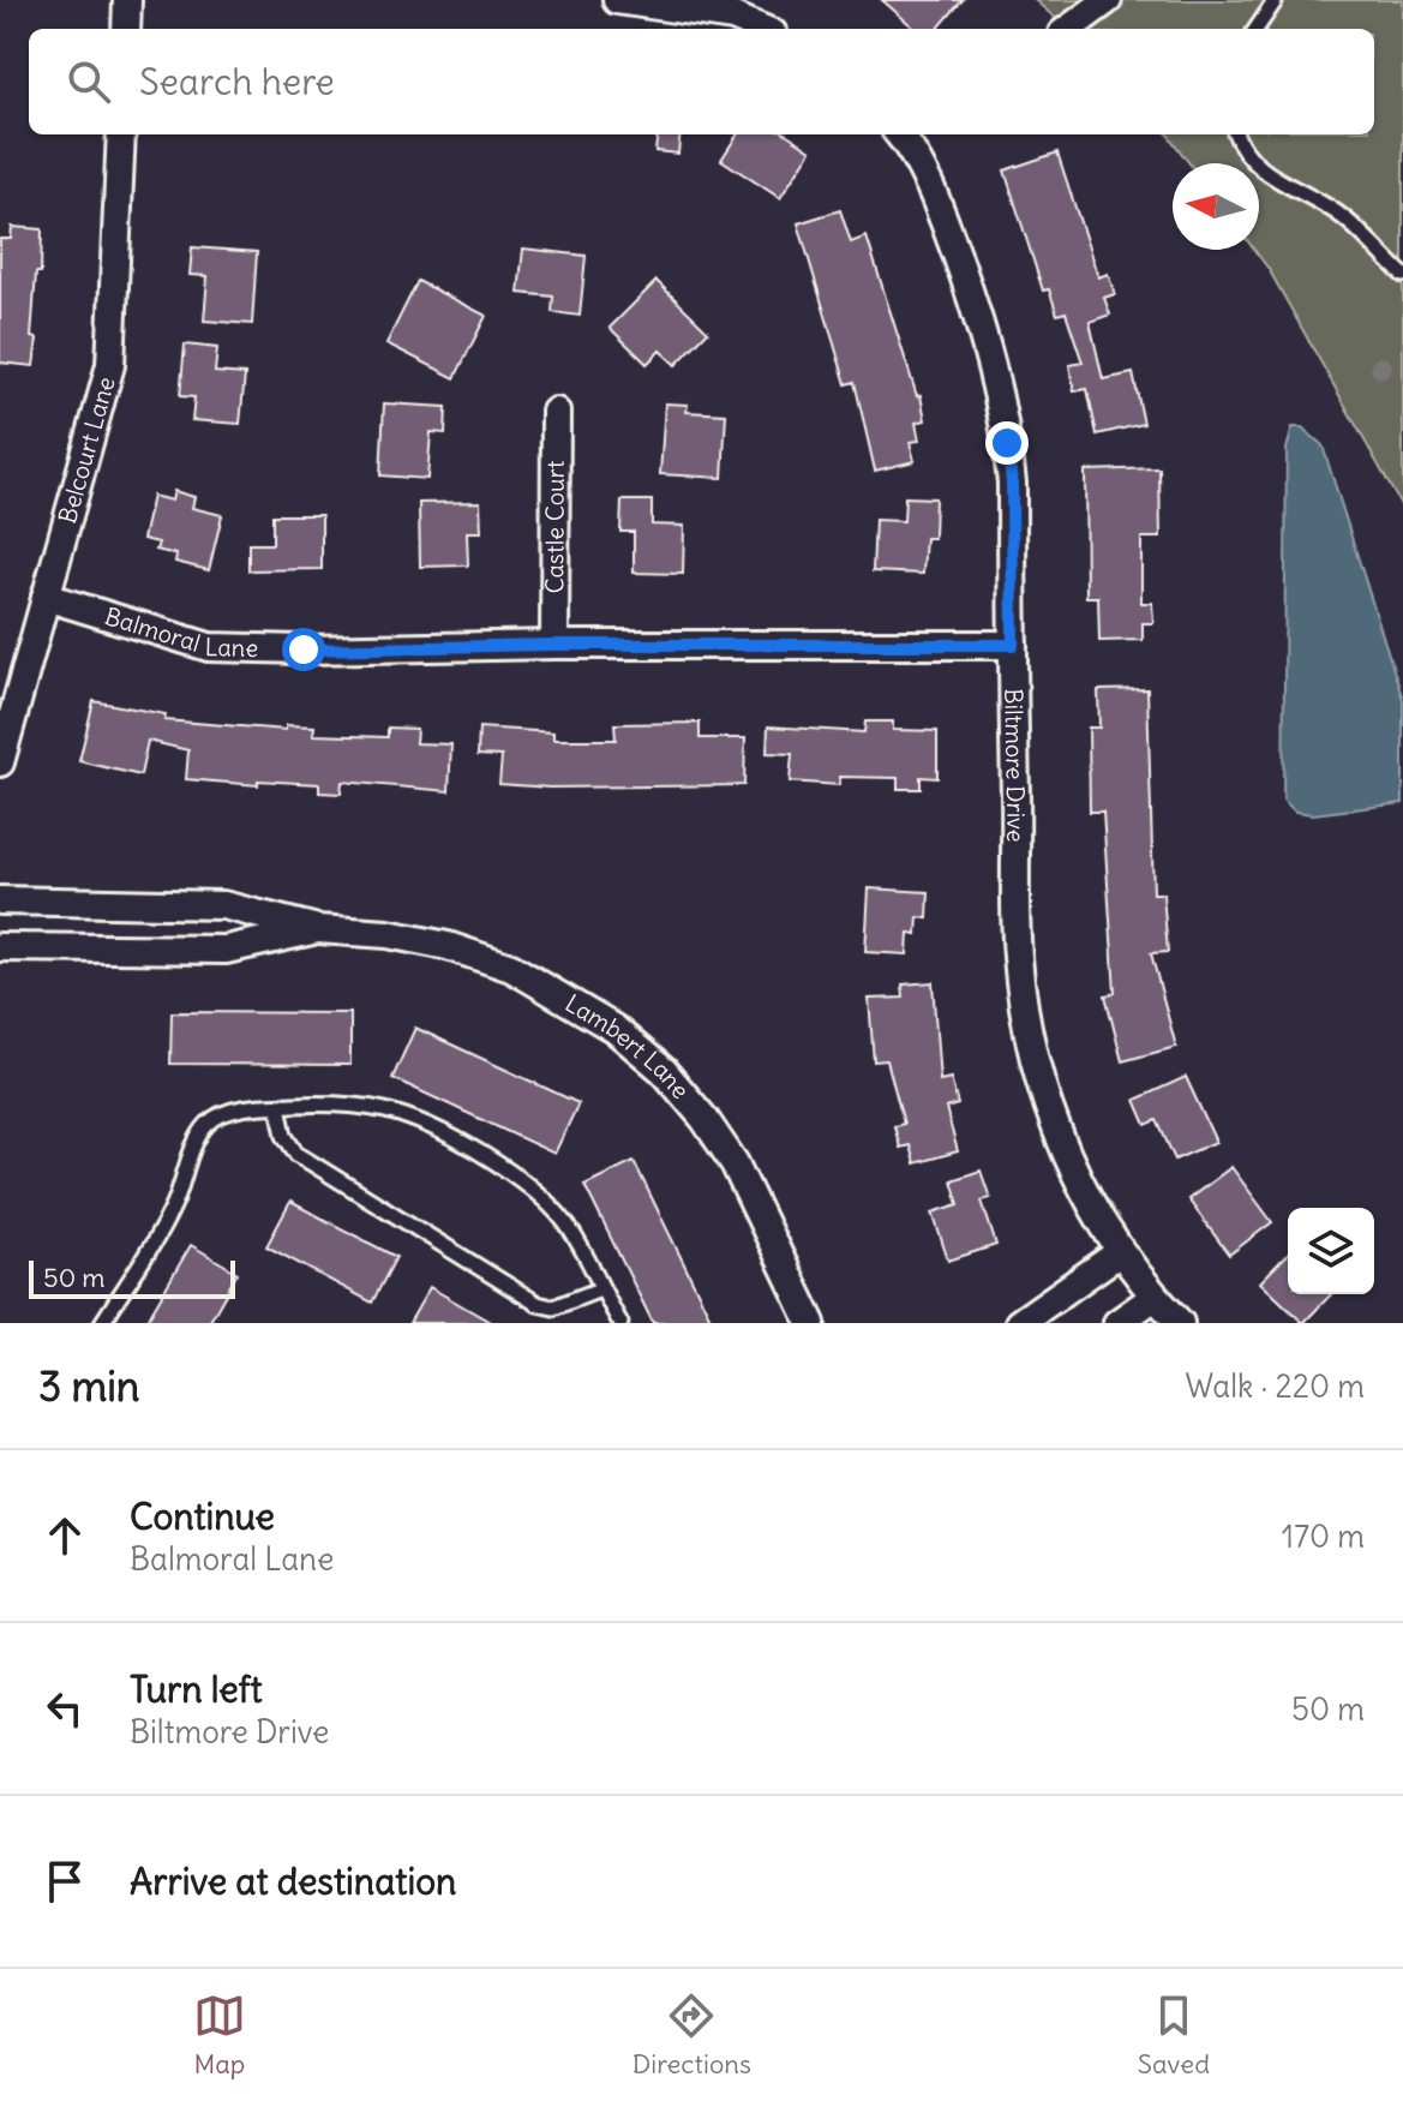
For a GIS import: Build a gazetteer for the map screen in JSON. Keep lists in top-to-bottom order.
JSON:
{
  "streets": {
    "street": [
      "Belcourt Lane",
      "Castle Court",
      "Balmoral Lane",
      "Biltmore Drive",
      "Lambert Lane"
    ]
  },
  "crossings": [
    ["Belcourt Lane", "Balmoral Lane"],
    ["Castle Court", "Balmoral Lane"],
    ["Balmoral Lane", "Biltmore Drive"]
  ],
  "scale_bar": "50 m",
  "north": "left",
  "page": {
    "search": "Search here",
    "scale": "50 m",
    "heading": ["3 min", "Walk · 220 m"],
    "list": [
      ["Continue", "Balmoral Lane", "170 m"],
      ["Turn left", "Biltmore Drive", "50 m"],
      "Arrive at destination"
    ],
    "nav": ["Map", "Directions", "Saved"]
  }
}
